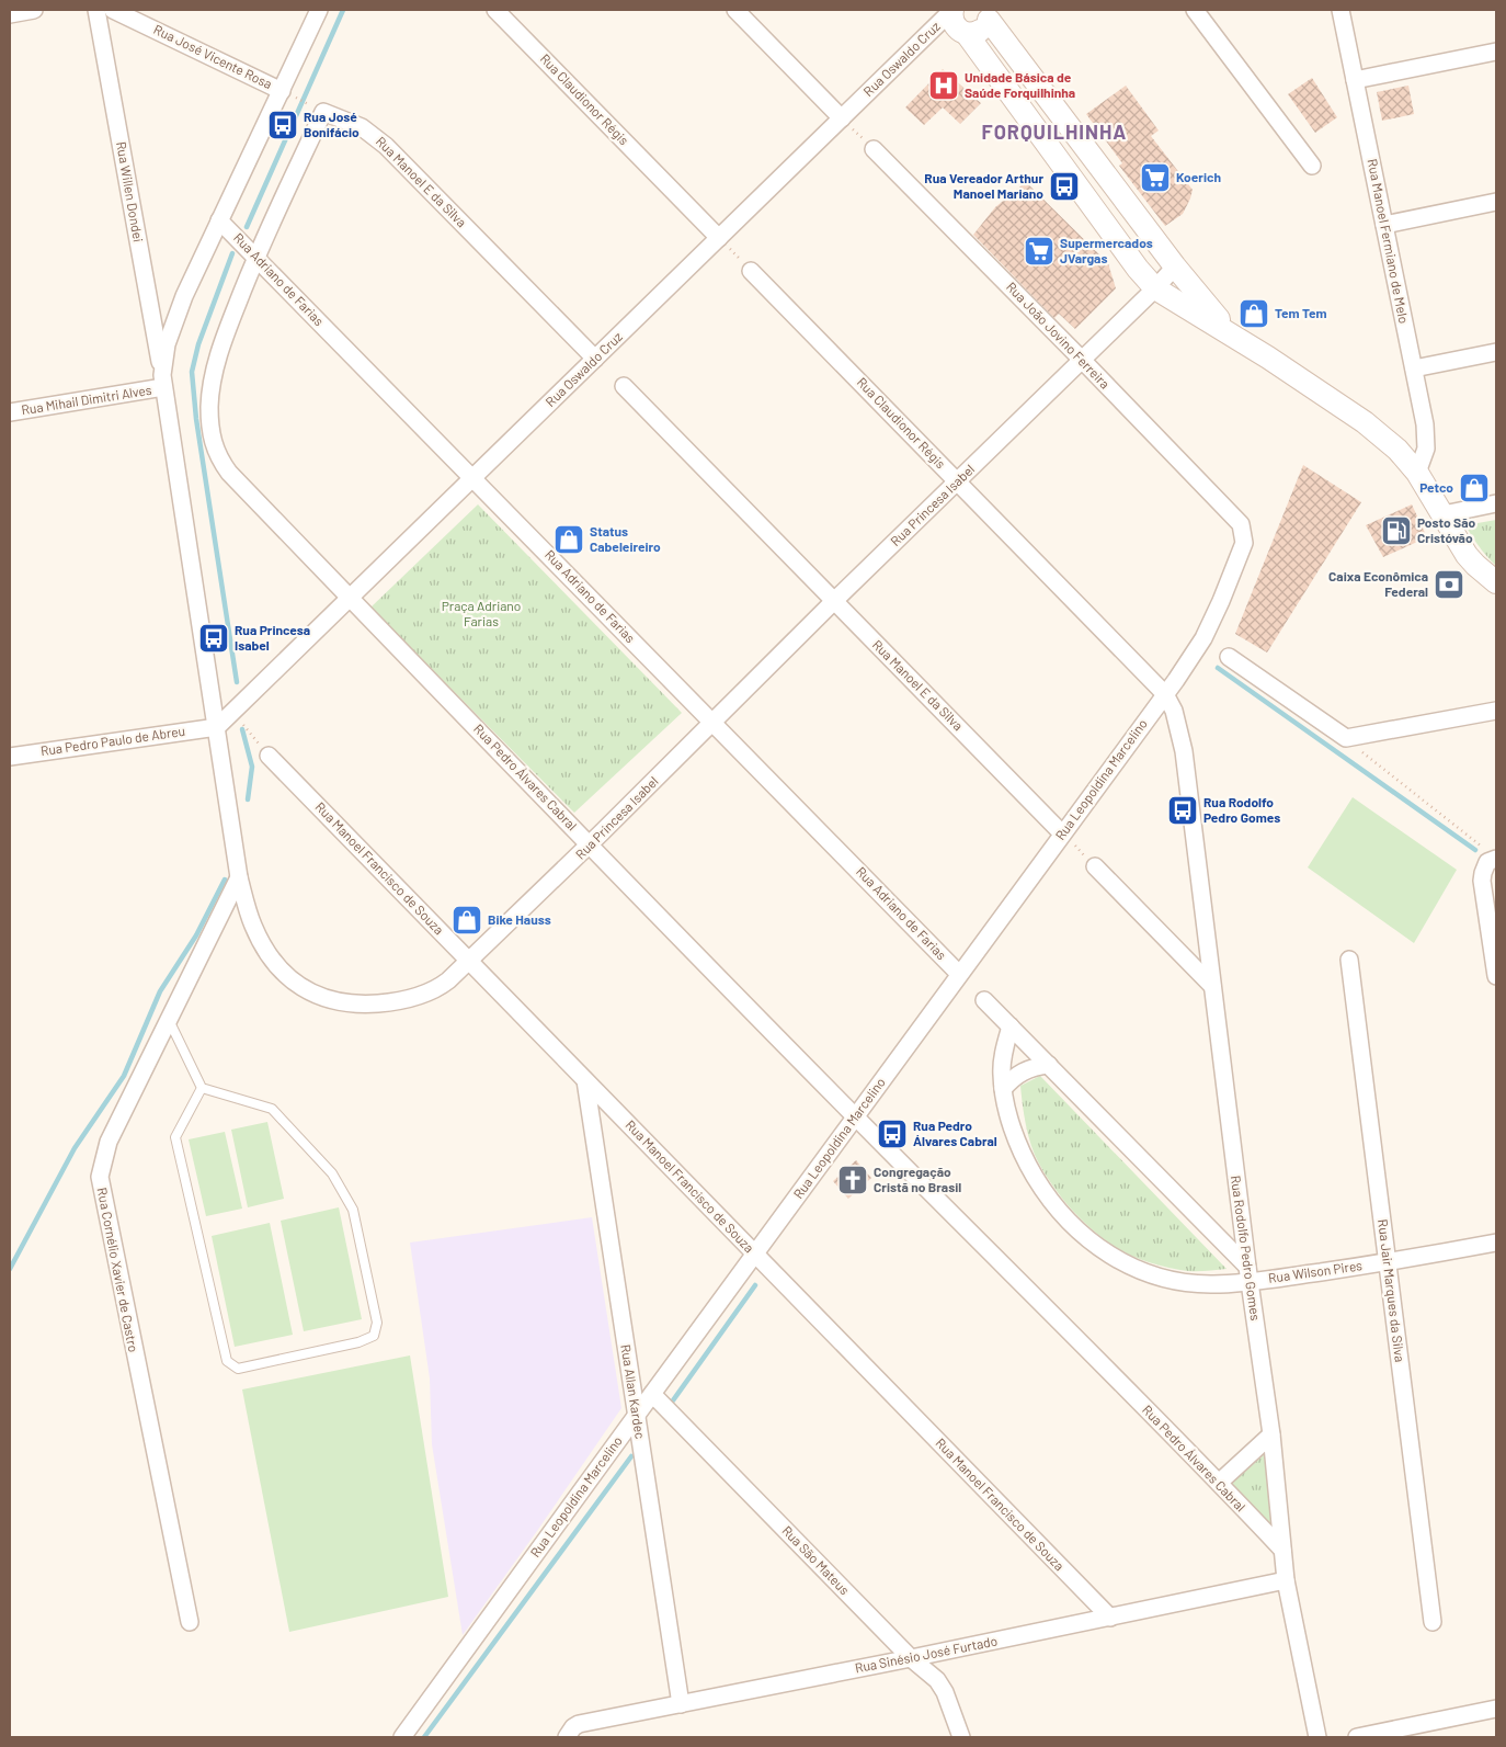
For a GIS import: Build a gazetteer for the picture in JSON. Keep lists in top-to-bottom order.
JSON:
{
  "streets": {
    "street": [
      "Rua José Vicente Rosa",
      "Rua Oswaldo Cruz",
      "Rua Claudionor Régis",
      "Rua Manoel E da Silva",
      "Rua Willen Dondei",
      "Rua Manoel Fermiano de Melo",
      "Rua Adriano de Farias",
      "Rua João Jovino Ferreira",
      "Rua Mihail Dimitri Alves",
      "Rua Princesa Isabel",
      "Rua Pedro Paulo de Abreu",
      "Rua Pedro Álvares Cabral",
      "Rua Leopoldina Marcelino",
      "Rua Manoel Francisco de Souza",
      "Rua Rodolfo Pedro Gomes",
      "Rua Cornélio Xavier de Castro",
      "Rua Wilson Pires",
      "Rua Jair Marques da Silva",
      "Rua Allan Kardec",
      "Rua São Mateus",
      "Rua Sinésio José Furtado"
    ]
  },
  "crossings": [
    ["Rua Oswaldo Cruz", "Rua Claudionor Régis"],
    ["Rua Oswaldo Cruz", "Rua Manoel E da Silva"],
    ["Rua Oswaldo Cruz", "Rua Adriano de Farias"],
    ["Rua Oswaldo Cruz", "Rua Princesa Isabel"],
    ["Rua Oswaldo Cruz", "Rua Pedro Paulo de Abreu"],
    ["Rua Oswaldo Cruz", "Rua Pedro Álvares Cabral"],
    ["Rua Claudionor Régis", "Rua Princesa Isabel"],
    ["Rua Claudionor Régis", "Rua Leopoldina Marcelino"],
    ["Rua Claudionor Régis", "Rua Rodolfo Pedro Gomes"],
    ["Rua Manoel E da Silva", "Rua Princesa Isabel"],
    ["Rua Manoel E da Silva", "Rua Leopoldina Marcelino"],
    ["Rua Willen Dondei", "Rua Mihail Dimitri Alves"],
    ["Rua Willen Dondei", "Rua Princesa Isabel"],
    ["Rua Adriano de Farias", "Rua Princesa Isabel"],
    ["Rua Adriano de Farias", "Rua Pedro Álvares Cabral"],
    ["Rua Adriano de Farias", "Rua Leopoldina Marcelino"],
    ["Rua João Jovino Ferreira", "Rua Princesa Isabel"],
    ["Rua João Jovino Ferreira", "Rua Leopoldina Marcelino"],
    ["Rua Mihail Dimitri Alves", "Rua Princesa Isabel"],
    ["Rua Princesa Isabel", "Rua Pedro Paulo de Abreu"],
    ["Rua Princesa Isabel", "Rua Pedro Álvares Cabral"],
    ["Rua Princesa Isabel", "Rua Manoel Francisco de Souza"],
    ["Rua Princesa Isabel", "Rua Cornélio Xavier de Castro"],
    ["Rua Pedro Álvares Cabral", "Rua Leopoldina Marcelino"],
    ["Rua Pedro Álvares Cabral", "Rua Rodolfo Pedro Gomes"],
    ["Rua Leopoldina Marcelino", "Rua Manoel Francisco de Souza"],
    ["Rua Leopoldina Marcelino", "Rua Rodolfo Pedro Gomes"],
    ["Rua Leopoldina Marcelino", "Rua Allan Kardec"],
    ["Rua Leopoldina Marcelino", "Rua São Mateus"],
    ["Rua Manoel Francisco de Souza", "Rua Allan Kardec"],
    ["Rua Manoel Francisco de Souza", "Rua Sinésio José Furtado"],
    ["Rua Rodolfo Pedro Gomes", "Rua Wilson Pires"],
    ["Rua Rodolfo Pedro Gomes", "Rua Sinésio José Furtado"],
    ["Rua Wilson Pires", "Rua Jair Marques da Silva"],
    ["Rua Allan Kardec", "Rua Sinésio José Furtado"],
    ["Rua São Mateus", "Rua Sinésio José Furtado"]
  ],
  "districts": ["FORQUILHINHA"],
  "parks": ["Praça Adriano Farias"],
  "places": {
    "hospital": ["Unidade Básica de Saúde Forquilhinha"],
    "bus stop": [
      "Rua José Bonifácio",
      "Rua Vereador Arthur Manoel Mariano",
      "Rua Princesa Isabel",
      "Rua Rodolfo Pedro Gomes",
      "Rua Pedro Álvares Cabral"
    ],
    "supermarket": ["Koerich", "Supermercados JVargas"],
    "shop": [
      "Tem Tem",
      "Petco",
      "Status Cabeleireiro",
      "Bike Hauss"
    ],
    "fuel station": ["Posto São Cristóvão"],
    "bank": ["Caixa Econômica Federal"],
    "church": ["Congregação Cristã no Brasil"]
  }
}
